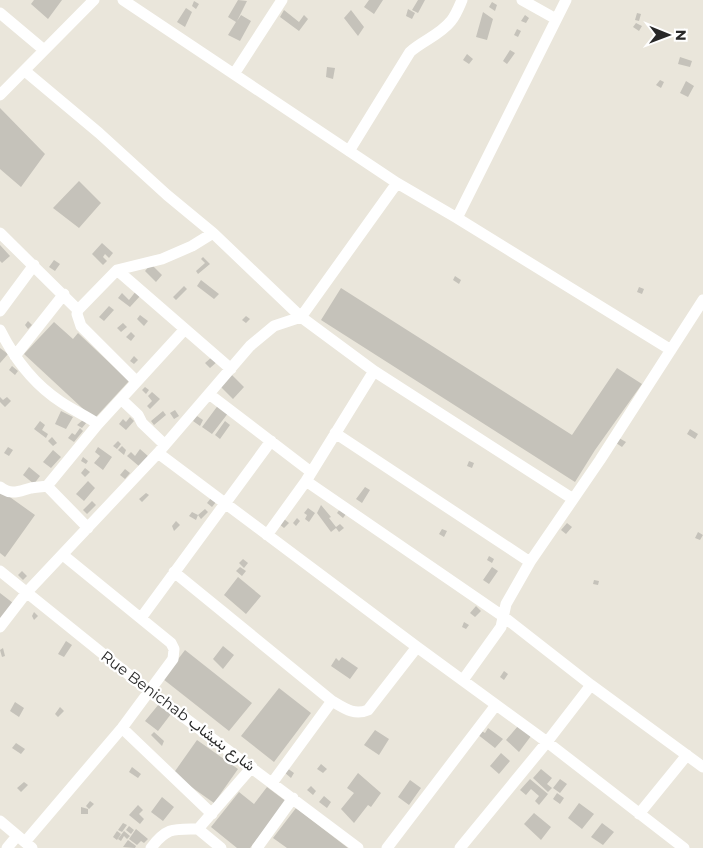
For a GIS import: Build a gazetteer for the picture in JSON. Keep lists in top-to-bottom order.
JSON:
{
  "streets": {
    "street": ["Rue Benichab شارع بنيشاب"]
  },
  "north": "right"
}
